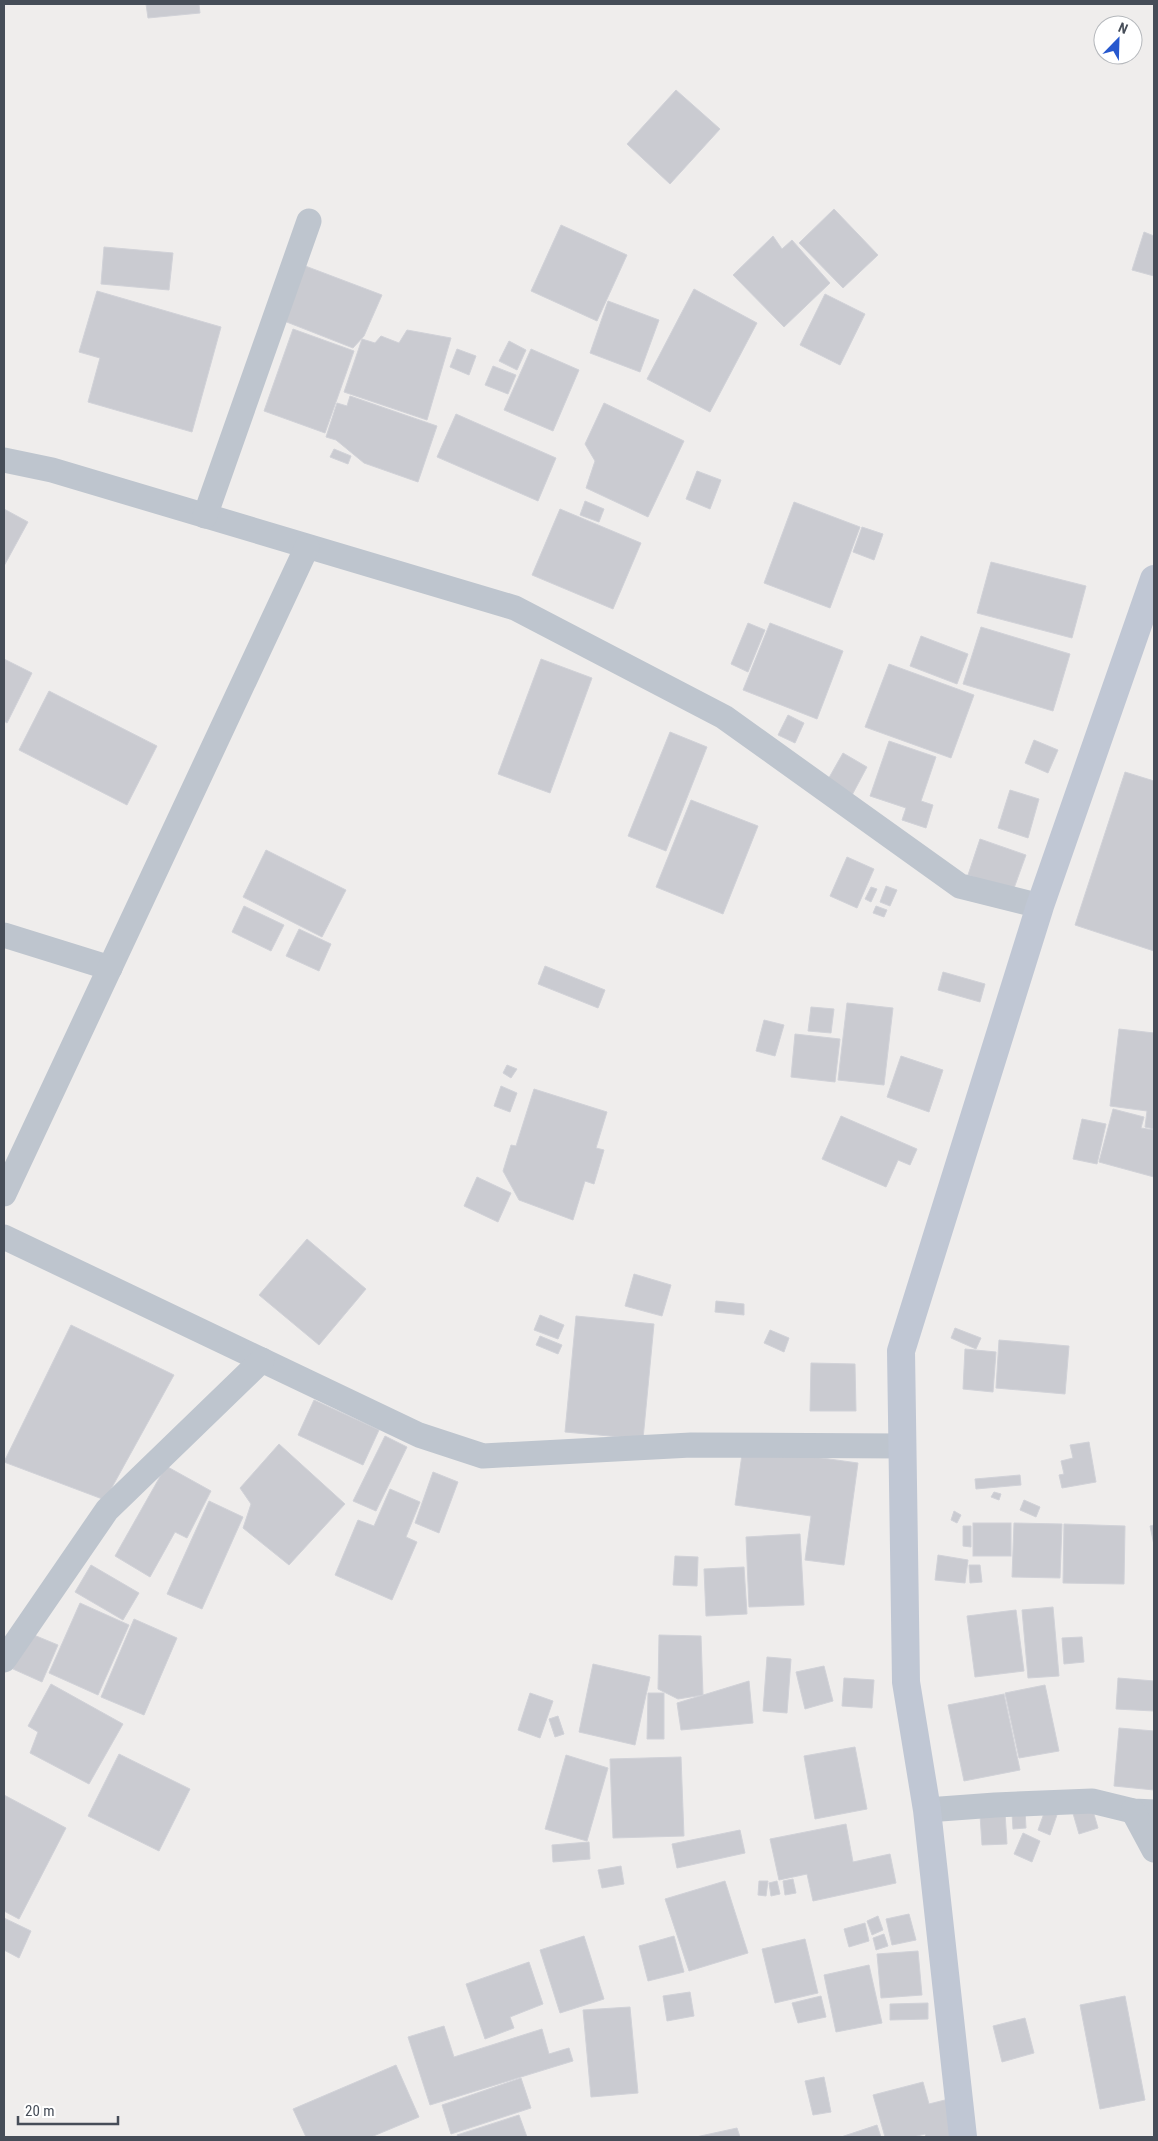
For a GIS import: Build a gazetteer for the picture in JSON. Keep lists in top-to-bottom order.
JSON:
{
  "scale_bar": "20 m",
  "north": "top right"
}
